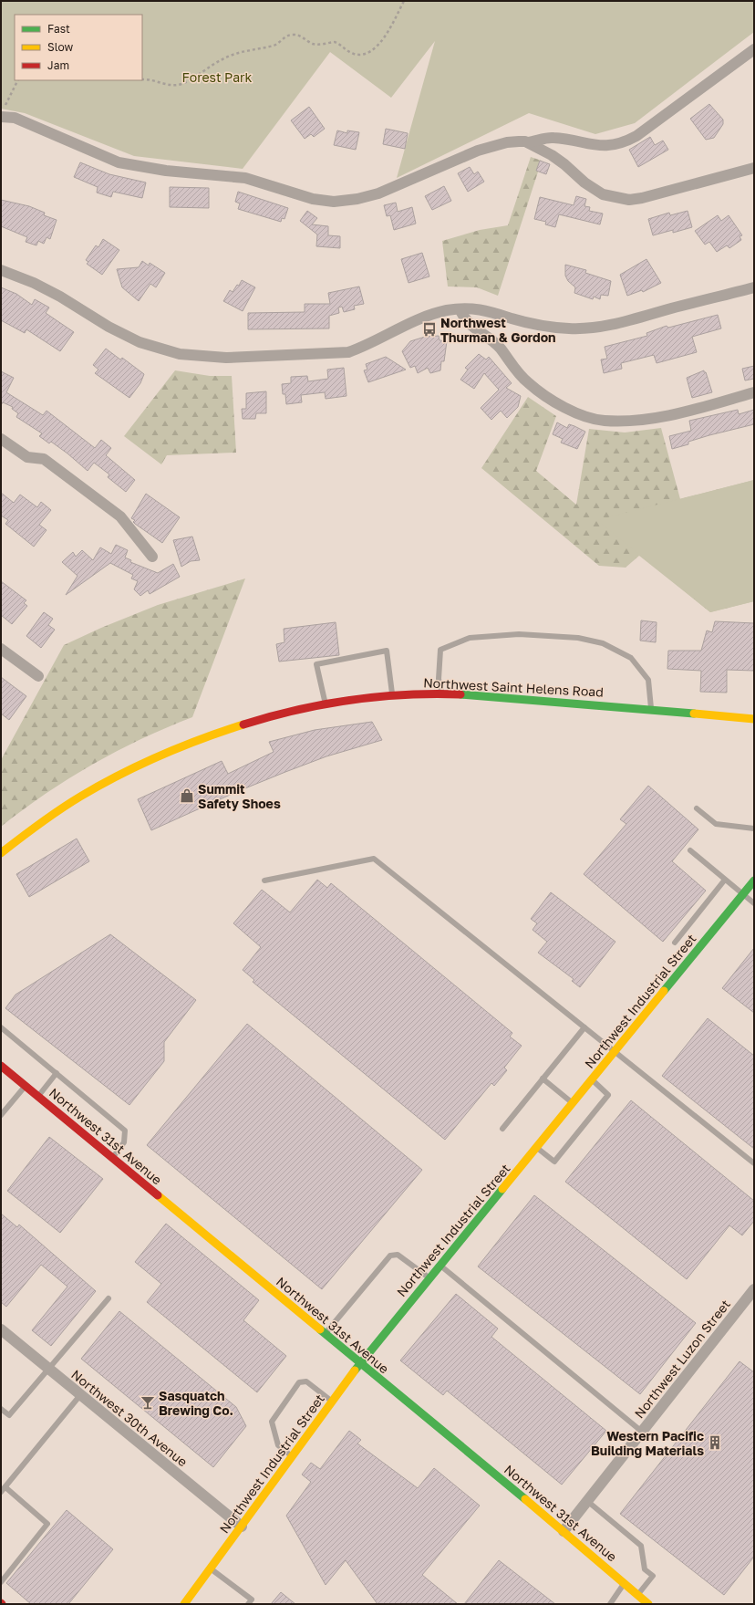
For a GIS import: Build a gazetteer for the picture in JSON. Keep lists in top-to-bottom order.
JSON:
{
  "streets": {
    "street": [
      "Northwest Saint Helens Road",
      "Northwest Industrial Street",
      "Northwest 31st Avenue",
      "Northwest Luzon Street",
      "Northwest 30th Avenue"
    ]
  },
  "crossings": [
    ["Northwest Industrial Street", "Northwest 31st Avenue"],
    ["Northwest Industrial Street", "Northwest 30th Avenue"],
    ["Northwest 31st Avenue", "Northwest Luzon Street"]
  ],
  "parks": ["Forest Park"],
  "places": {
    "bus stop": ["Northwest Thurman & Gordon"],
    "shop": ["Summit Safety Shoes"],
    "bar": ["Sasquatch Brewing Co."],
    "building": ["Western Pacific Building Materials"]
  },
  "legend": ["Fast", "Slow", "Jam"]
}
